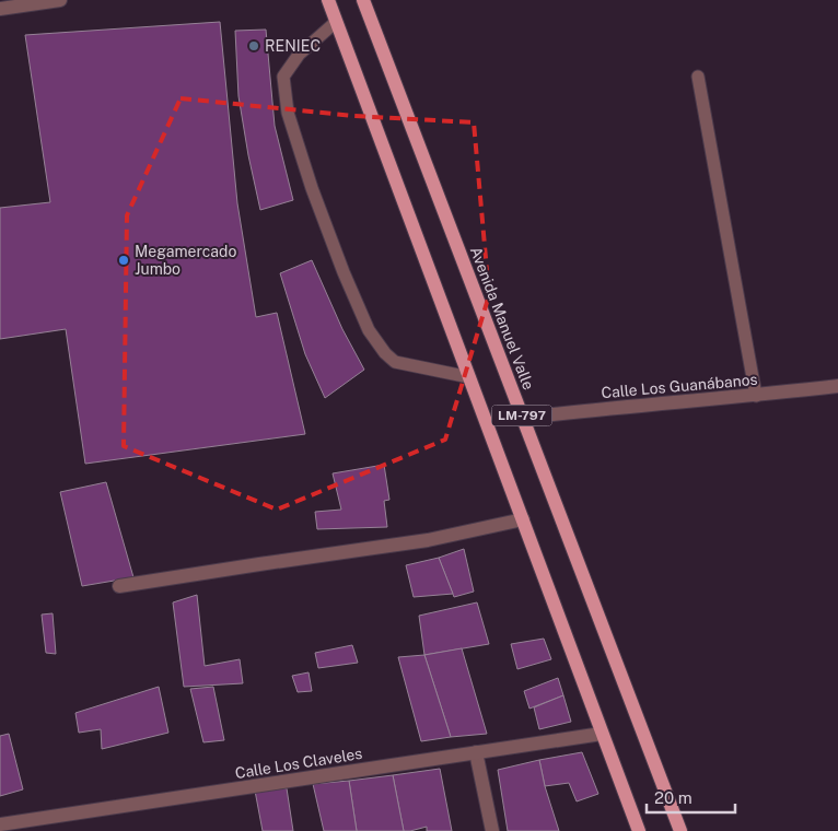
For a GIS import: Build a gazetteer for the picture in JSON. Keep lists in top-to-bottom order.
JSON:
{
  "streets": {
    "main road": ["Avenida Manuel Valle", "LM-797"],
    "street": ["Calle Los Guanábanos", "Calle Los Claveles"]
  },
  "crossings": [
    ["Avenida Manuel Valle", "Calle Los Guanábanos"],
    ["LM-797", "Calle Los Claveles"]
  ],
  "places": ["RENIEC", "Megamercado Jumbo"],
  "scale_bar": "20 m"
}
